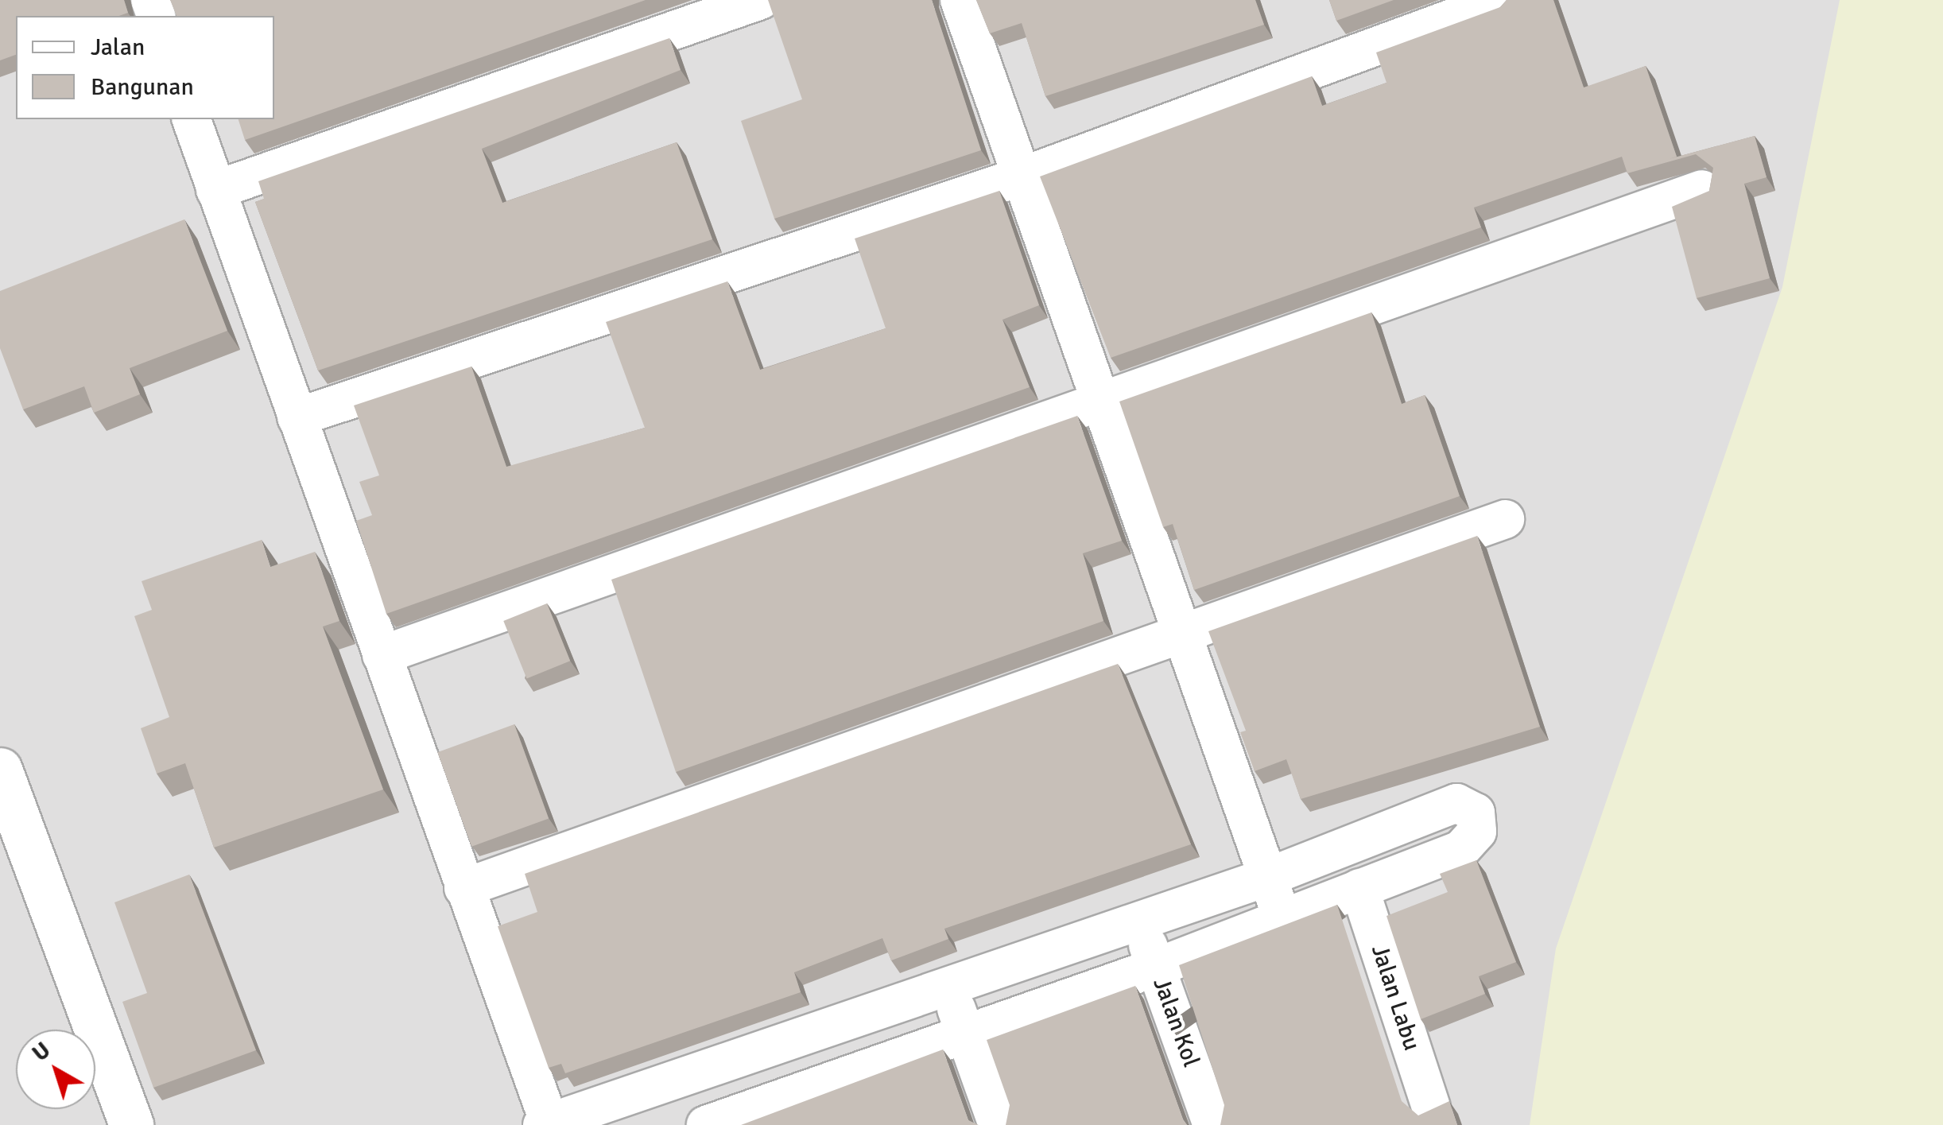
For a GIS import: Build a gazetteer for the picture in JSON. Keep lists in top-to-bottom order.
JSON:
{
  "streets": {
    "street": ["Jalan Labu", "Jalan Kol"]
  },
  "legend": ["Jalan", "Bangunan"],
  "north": "top left"
}
